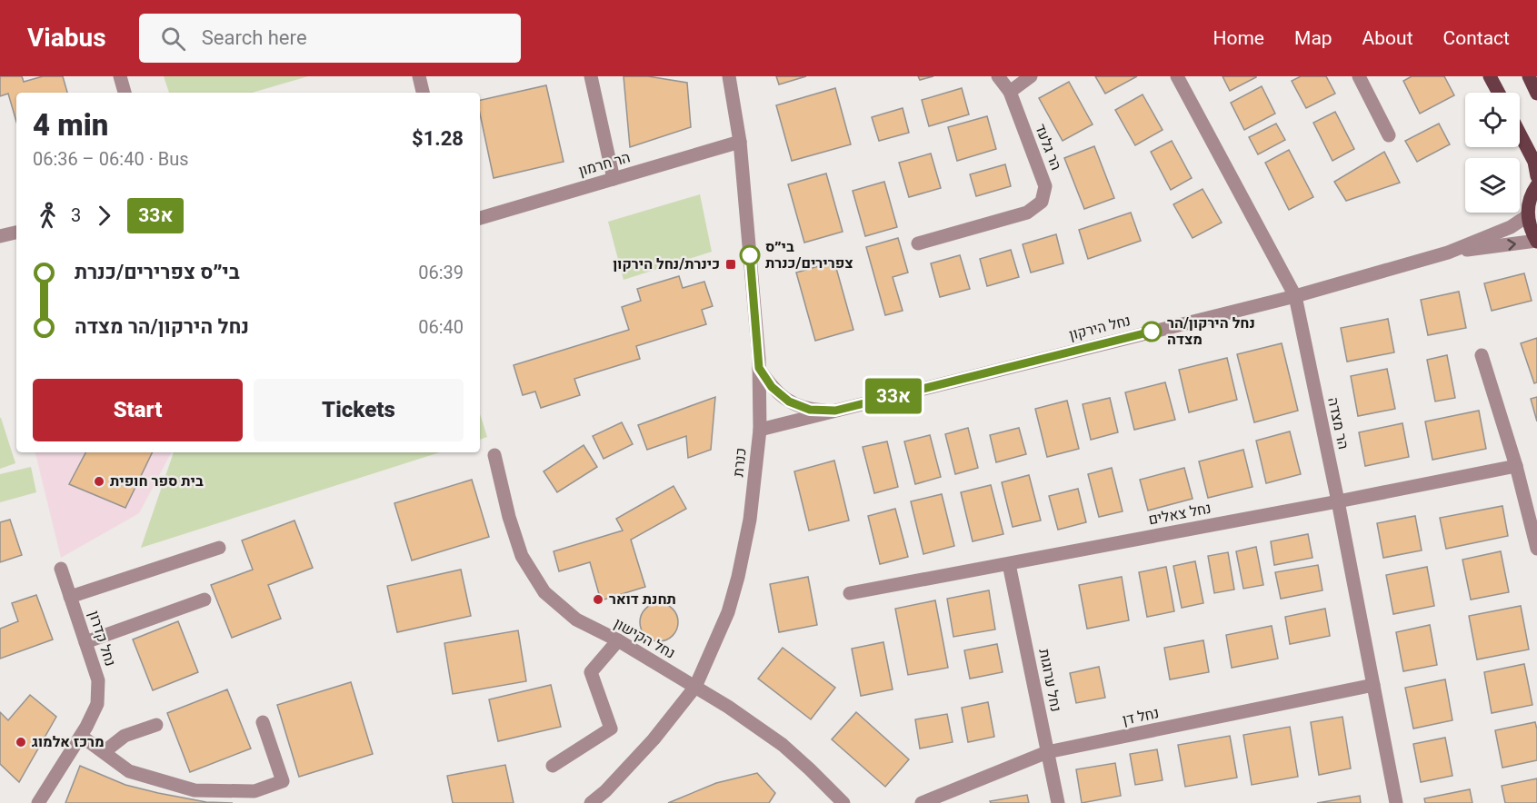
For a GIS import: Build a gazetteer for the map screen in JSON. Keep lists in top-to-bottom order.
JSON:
{
  "streets": {
    "street": [
      "הר גלעד",
      "הר חרמון",
      "נחל הירקון",
      "הר מצדה",
      "כנרת",
      "נחל צאלים",
      "נחל קדרון",
      "נחל הקישון",
      "נחל ערוגות",
      "נחל דן"
    ]
  },
  "crossings": [
    ["הר חרמון", "כנרת"],
    ["נחל הירקון", "הר מצדה"],
    ["נחל הירקון", "כנרת"],
    ["הר מצדה", "נחל צאלים"],
    ["הר מצדה", "נחל דן"],
    ["כנרת", "נחל הקישון"],
    ["נחל צאלים", "נחל ערוגות"],
    ["נחל ערוגות", "נחל דן"]
  ],
  "places": {
    "other": [
      "בי״ס צפרירים/כנרת",
      "נחל הירקון/הר מצדה",
      "בית ספר חופית",
      "תחנת דואר",
      "מרכז אלמוג"
    ],
    "transit": ["כינרת/נחל הירקון"]
  },
  "lines": ["bus line 33א"],
  "page": {
    "header": "Viabus",
    "search": "Search here",
    "nav": [
      "Home",
      "Map",
      "About",
      "Contact"
    ],
    "on_map": "33א",
    "heading": ["4 min", "06:36 – 06:40 · Bus", "$1.28"],
    "legs": ["3", "33א"],
    "list": [
      {
        "name": "בי״ס צפרירים/כנרת",
        "value": "06:39"
      },
      {
        "name": "נחל הירקון/הר מצדה",
        "value": "06:40"
      }
    ],
    "buttons": ["Start", "Tickets"]
  }
}
